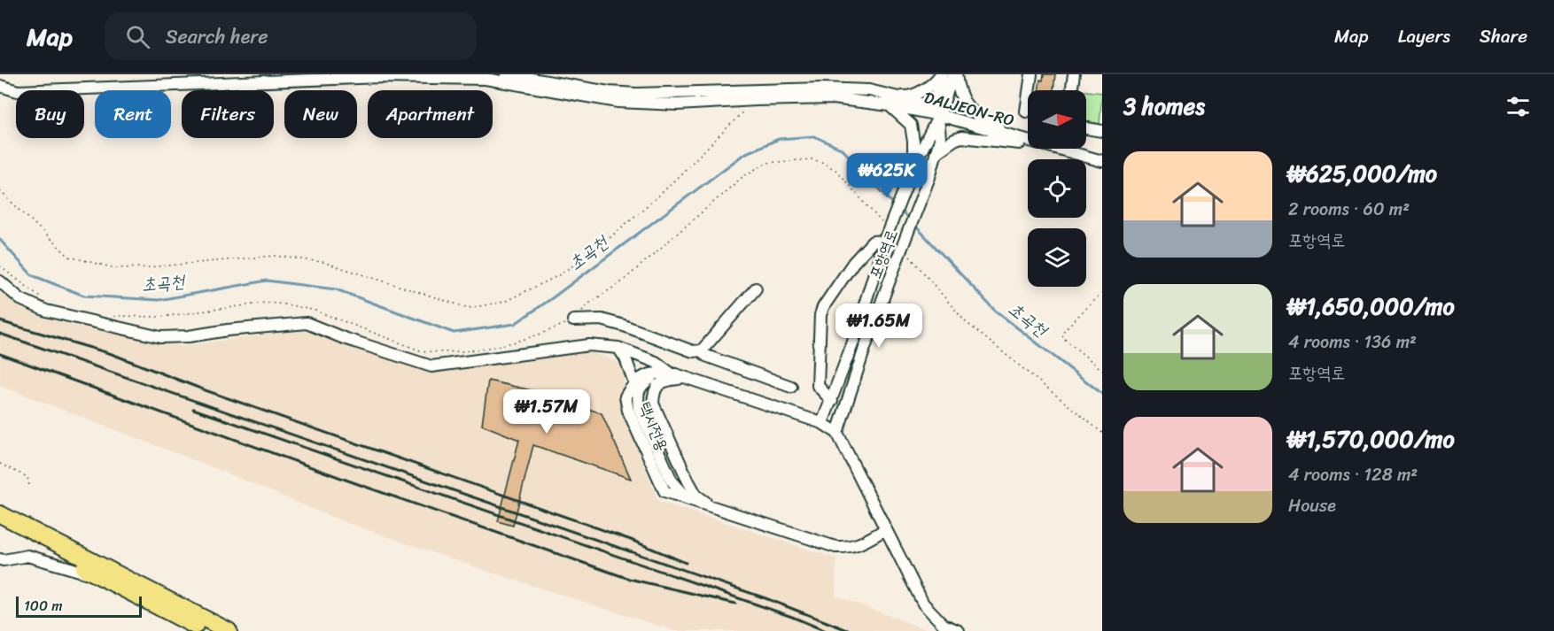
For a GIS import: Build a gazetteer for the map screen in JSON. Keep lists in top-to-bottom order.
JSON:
{
  "streets": {
    "street": ["DALJEON-RO", "포항역로", "택시전용"]
  },
  "crossings": [
    ["DALJEON-RO", "포항역로"]
  ],
  "water": ["초곡천"],
  "scale_bar": "100 m",
  "north": "right",
  "page": {
    "header": "Map",
    "search": "Search here",
    "nav": ["Map", "Layers", "Share"],
    "heading": "3 homes",
    "chip": [
      "Buy",
      "Rent",
      "Filters",
      "New",
      "Apartment"
    ],
    "list": [
      {
        "name": "₩625,000/mo",
        "note": "2 rooms · 60 m² · 포항역로"
      },
      {
        "name": "₩1,650,000/mo",
        "note": "4 rooms · 136 m² · 포항역로"
      },
      {
        "name": "₩1,570,000/mo",
        "note": "4 rooms · 128 m² · House"
      }
    ],
    "price": ["₩625K", "₩1.65M", "₩1.57M"],
    "scale": "100 m"
  }
}
